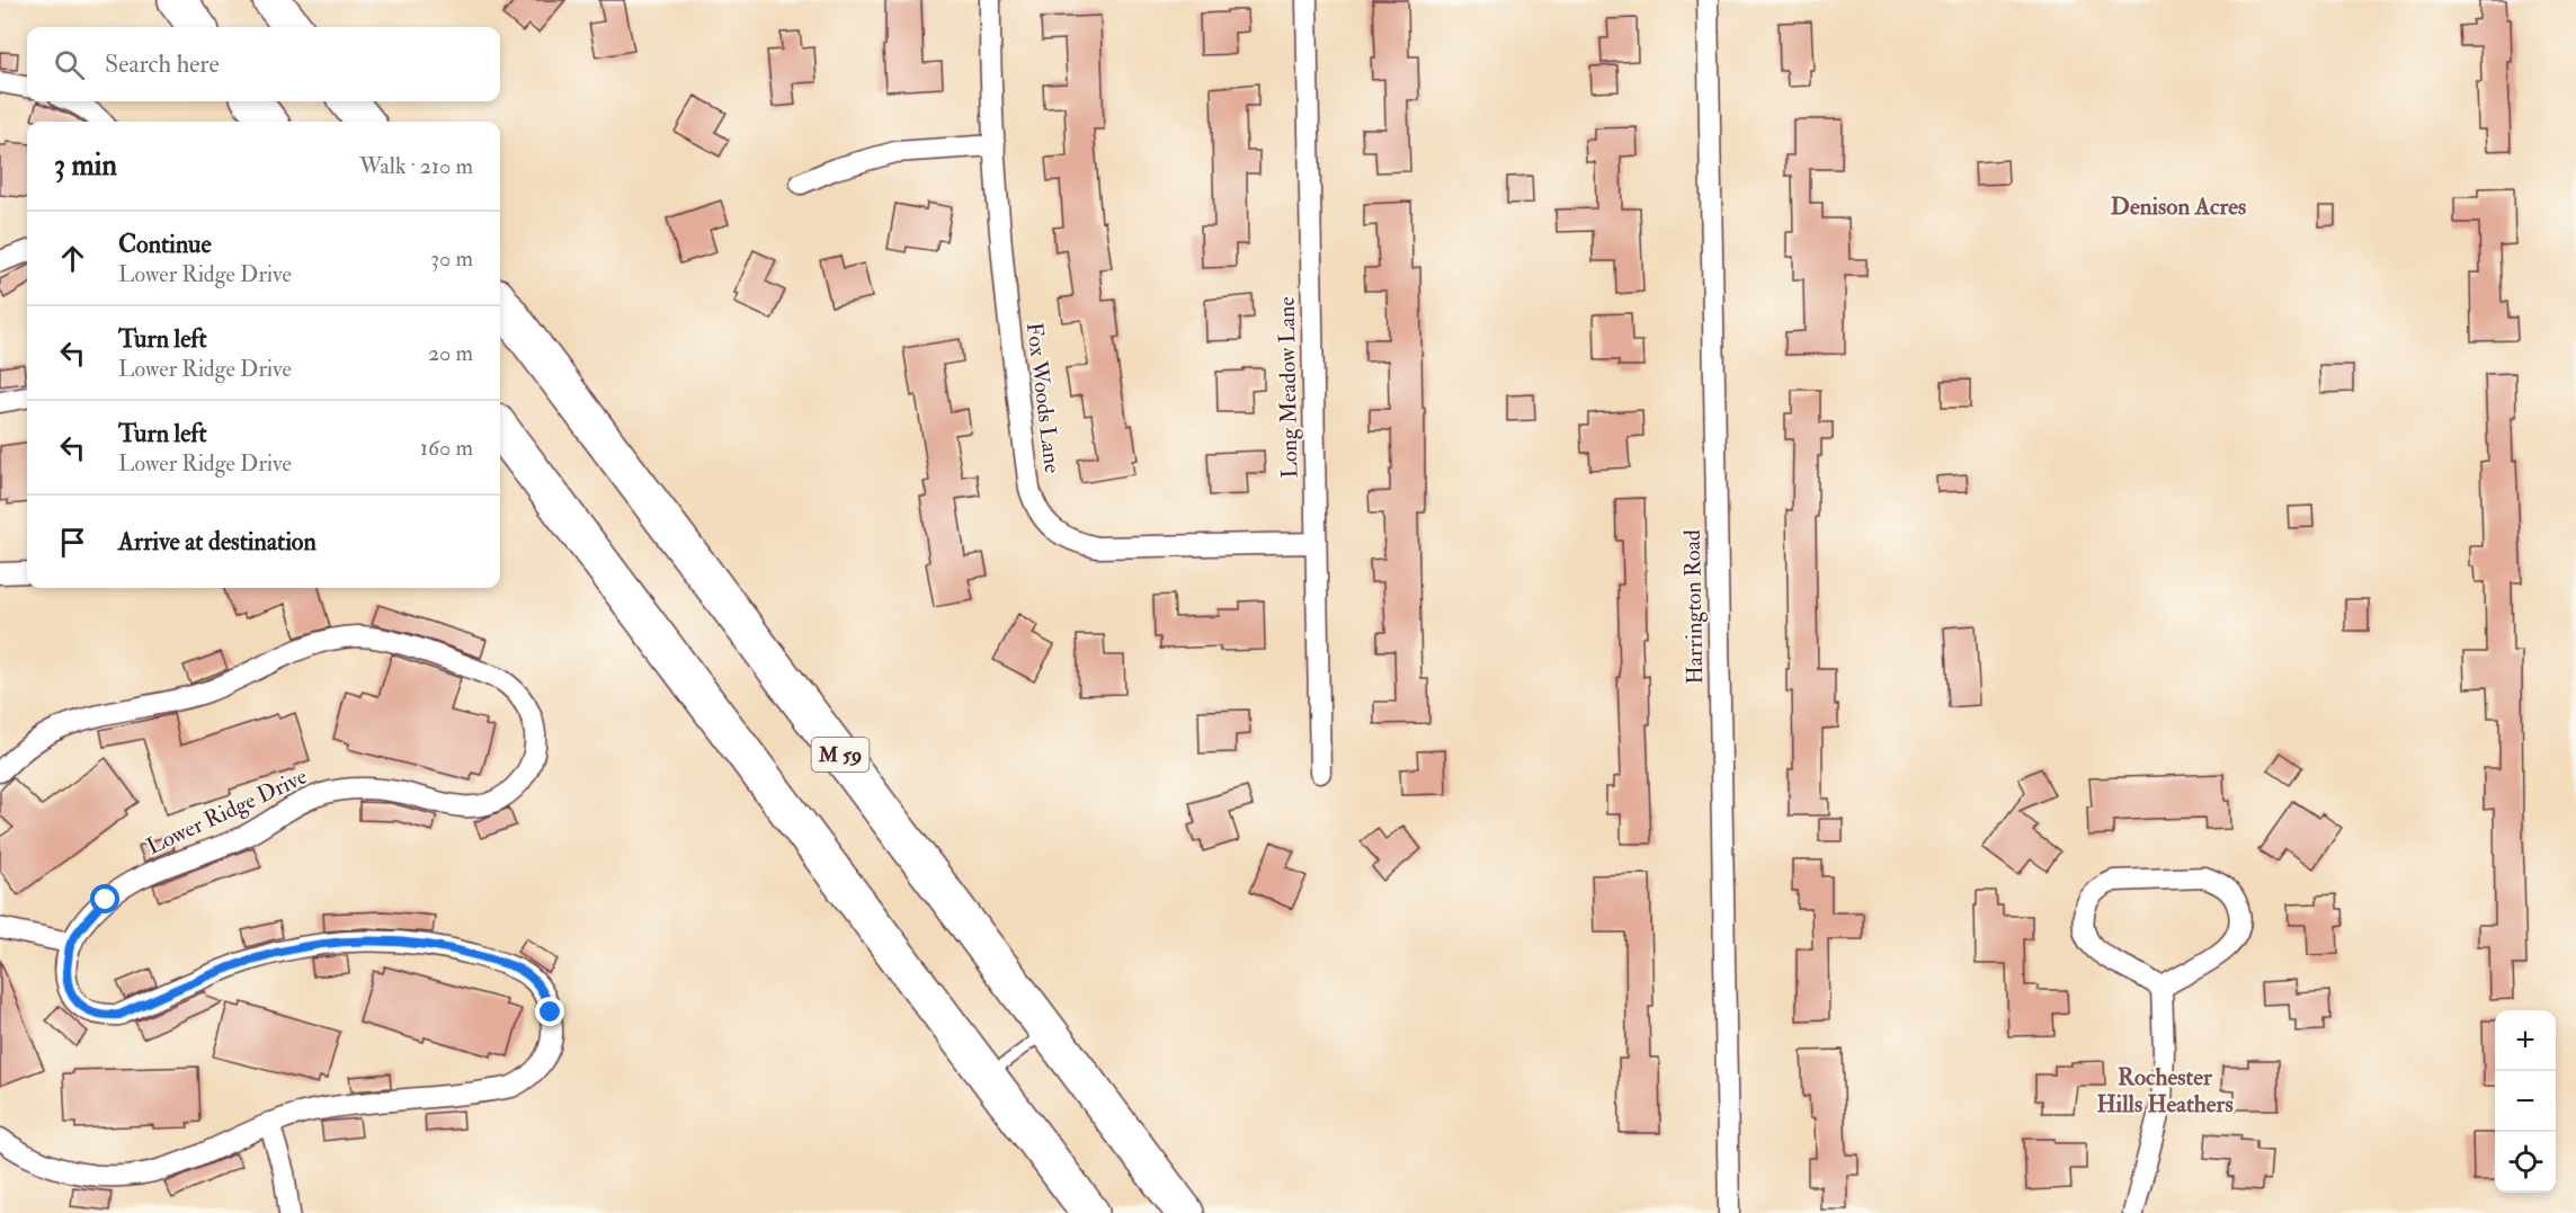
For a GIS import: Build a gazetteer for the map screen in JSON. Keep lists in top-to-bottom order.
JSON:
{
  "streets": {
    "highway": ["M 59"],
    "street": [
      "Long Meadow Lane",
      "Fox Woods Lane",
      "Harrington Road",
      "Lower Ridge Drive"
    ]
  },
  "crossings": [
    ["Long Meadow Lane", "Fox Woods Lane"]
  ],
  "districts": ["Denison Acres", "Rochester Hills Heathers"],
  "page": {
    "search": "Search here",
    "heading": ["3 min", "Walk · 210 m"],
    "list": [
      ["Continue", "Lower Ridge Drive", "30 m"],
      ["Turn left", "Lower Ridge Drive", "20 m"],
      ["Turn left", "Lower Ridge Drive", "160 m"],
      "Arrive at destination"
    ],
    "map_buttons": ["+", "−"]
  }
}
